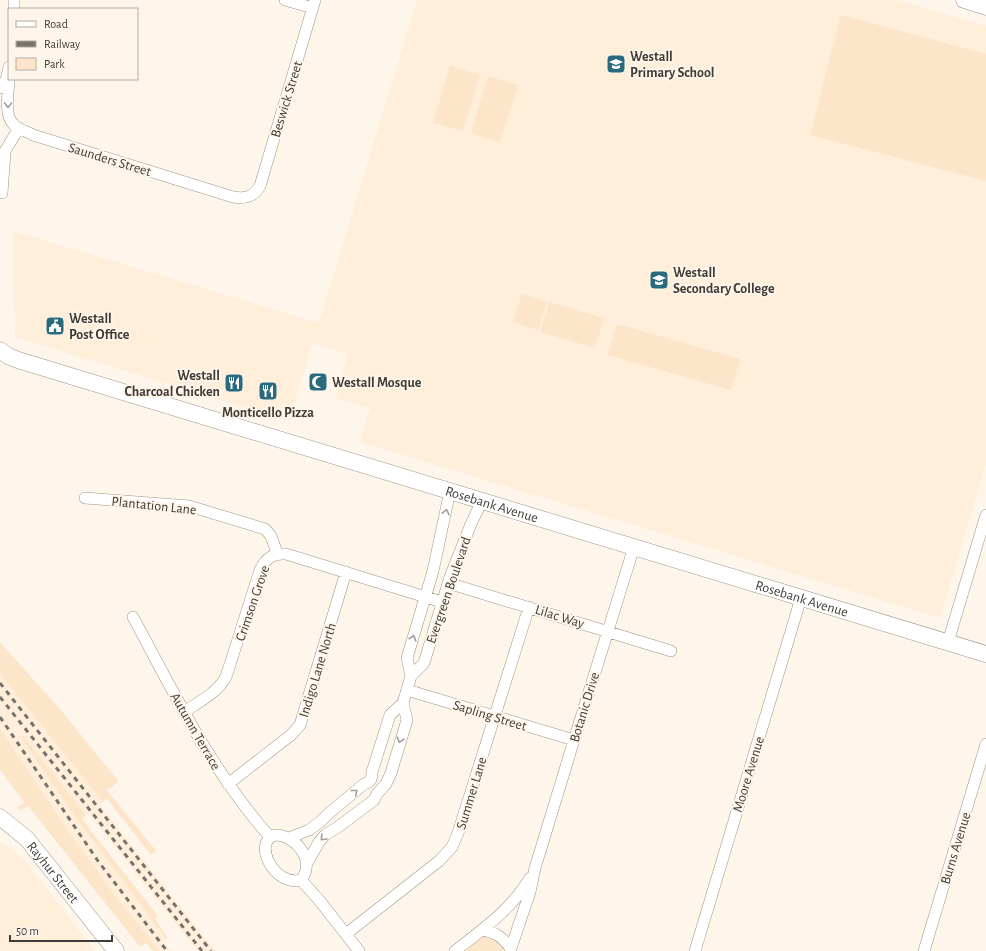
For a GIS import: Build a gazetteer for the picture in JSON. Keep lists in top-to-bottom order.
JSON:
{
  "streets": {
    "street": [
      "Beswick Street",
      "Saunders Street",
      "Rosebank Avenue",
      "Plantation Lane",
      "Evergreen Boulevard",
      "Crimson Grove",
      "Lilac Way",
      "Indigo Lane North",
      "Botanic Drive",
      "Sapling Street",
      "Autumn Terrace",
      "Moore Avenue",
      "Summer Lane",
      "Burns Avenue",
      "Rayhur Street"
    ]
  },
  "crossings": [
    ["Beswick Street", "Saunders Street"],
    ["Rosebank Avenue", "Evergreen Boulevard"],
    ["Rosebank Avenue", "Botanic Drive"],
    ["Rosebank Avenue", "Moore Avenue"],
    ["Plantation Lane", "Crimson Grove"],
    ["Evergreen Boulevard", "Crimson Grove"],
    ["Evergreen Boulevard", "Lilac Way"],
    ["Evergreen Boulevard", "Sapling Street"],
    ["Evergreen Boulevard", "Autumn Terrace"],
    ["Crimson Grove", "Indigo Lane North"],
    ["Crimson Grove", "Autumn Terrace"],
    ["Lilac Way", "Botanic Drive"],
    ["Lilac Way", "Summer Lane"],
    ["Indigo Lane North", "Autumn Terrace"],
    ["Botanic Drive", "Sapling Street"],
    ["Sapling Street", "Summer Lane"]
  ],
  "places": {
    "school or university": ["Westall Primary School", "Westall Secondary College"],
    "public building": ["Westall Post Office"],
    "mosque": ["Westall Mosque"],
    "restaurant": ["Westall Charcoal Chicken", "Monticello Pizza"]
  },
  "legend": ["Road", "Railway", "Park"],
  "scale_bar": "50 m"
}
